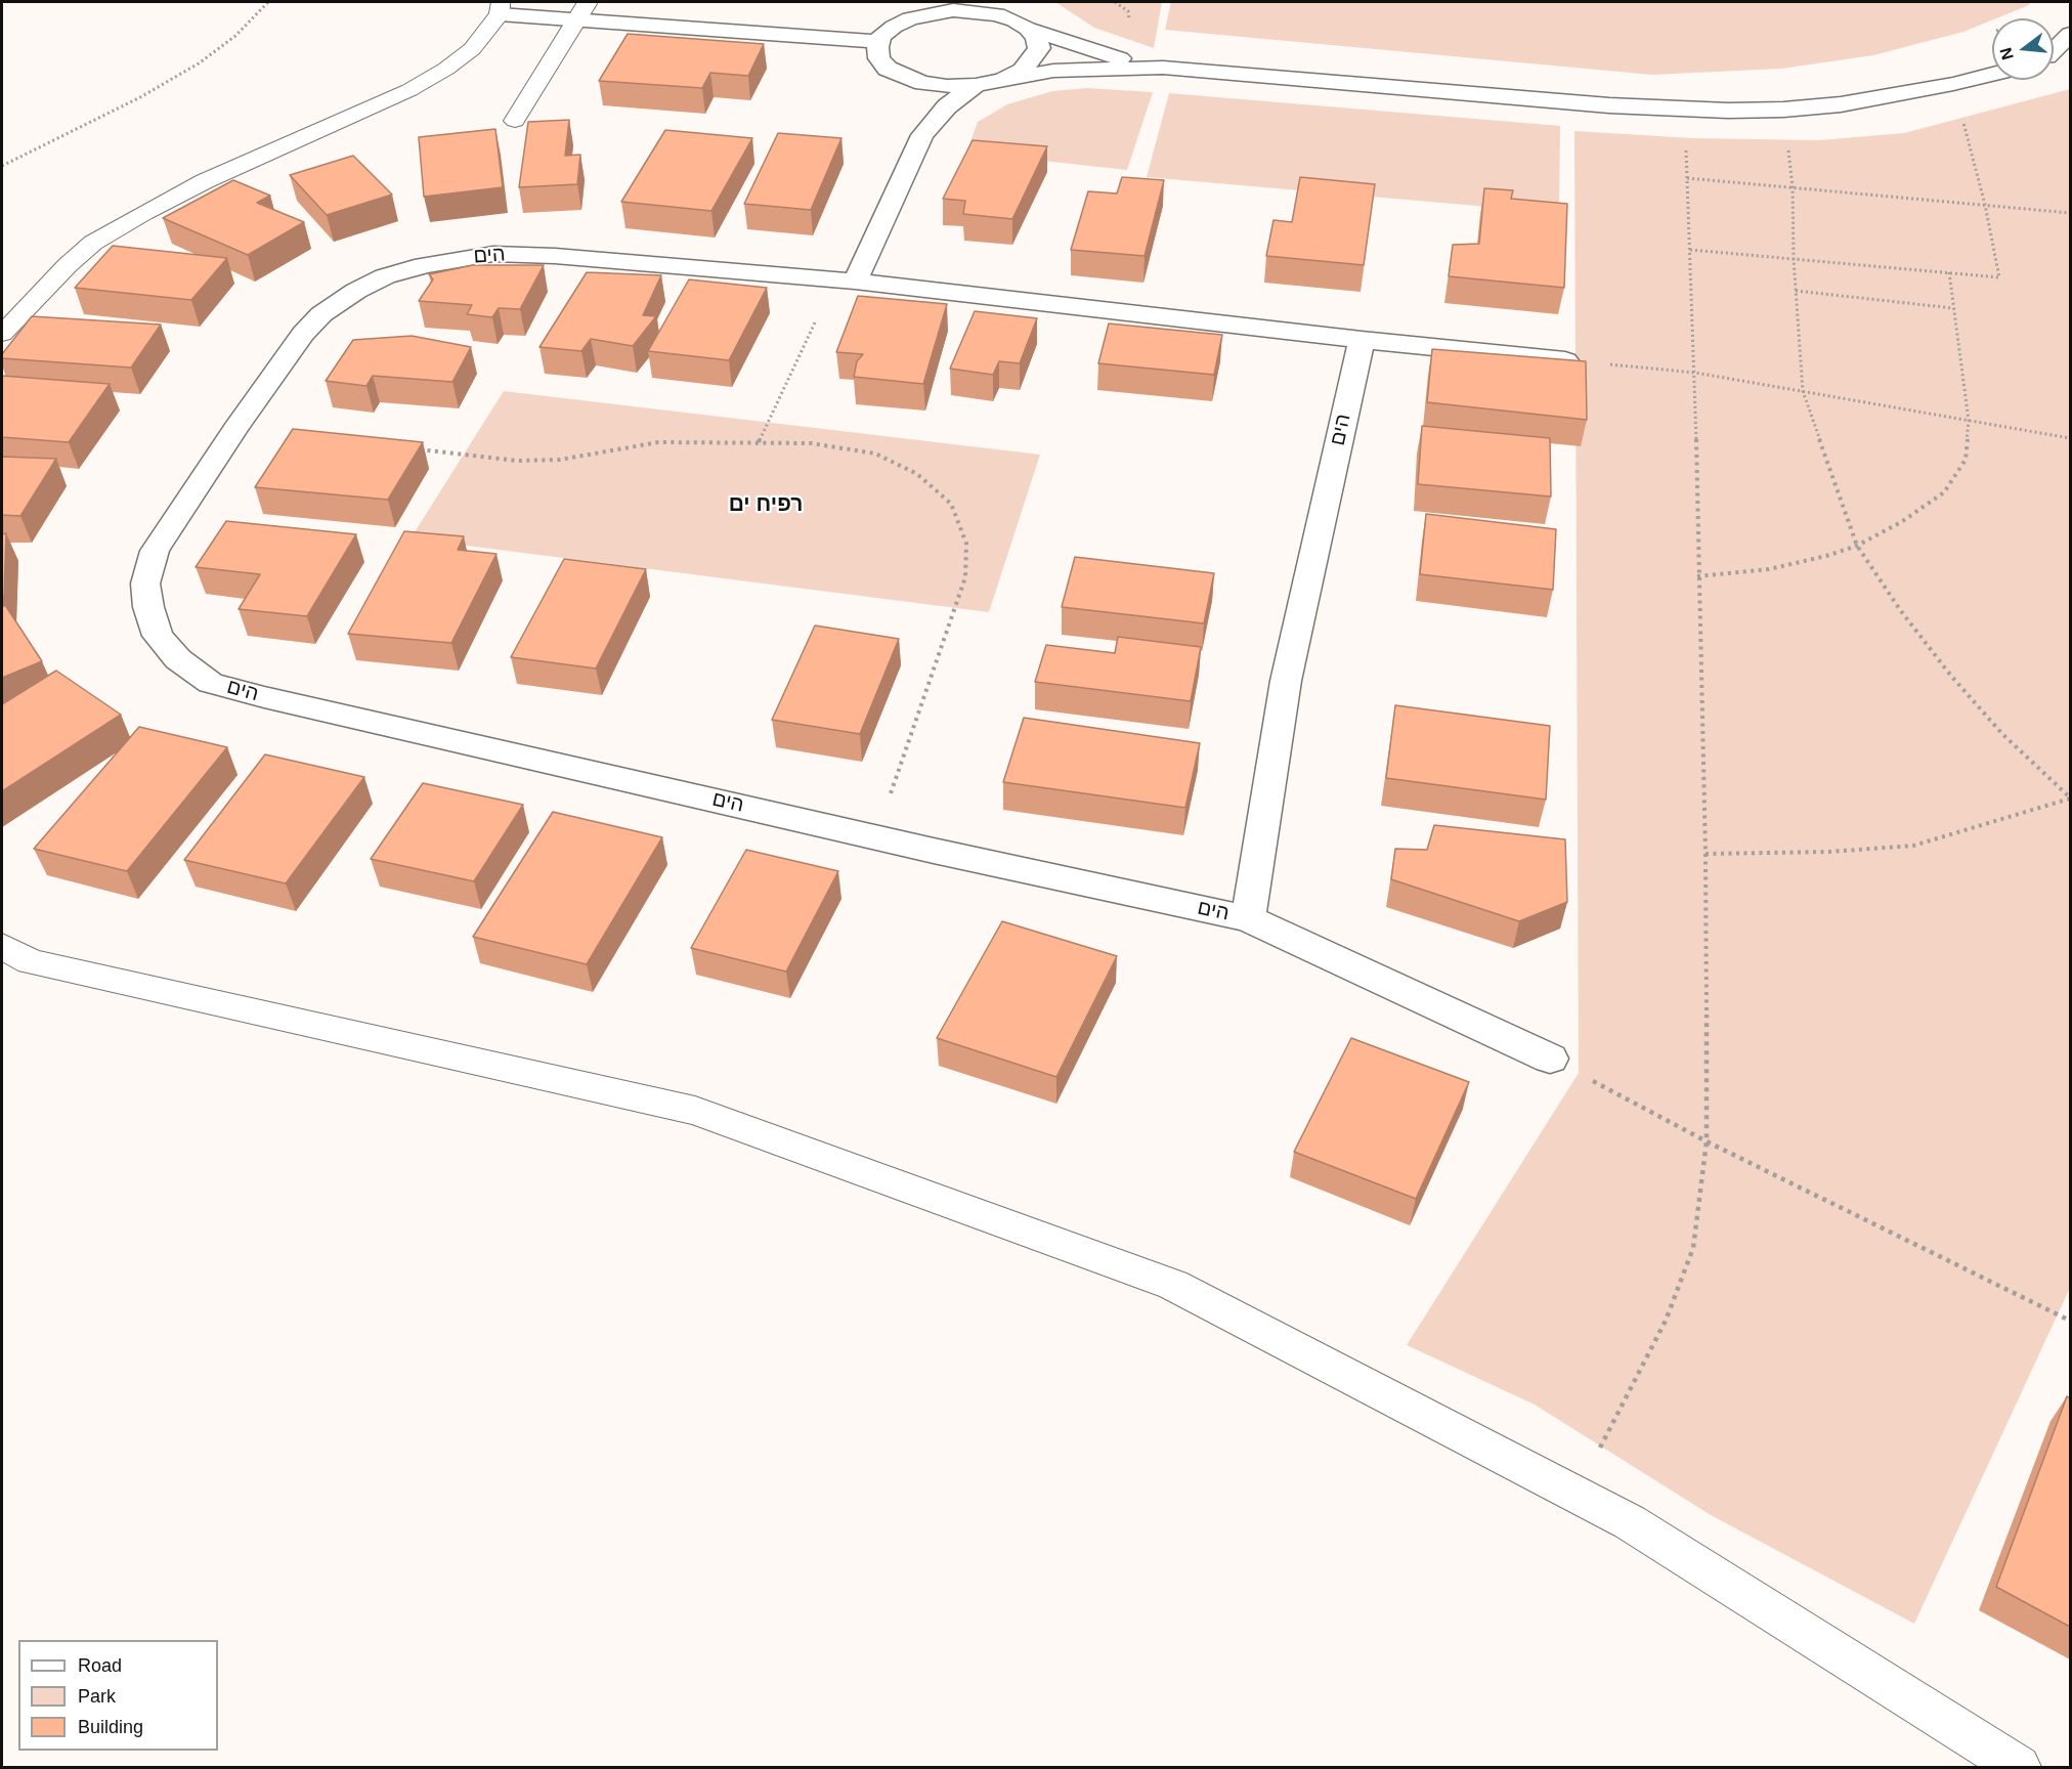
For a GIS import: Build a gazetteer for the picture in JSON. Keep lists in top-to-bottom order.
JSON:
{
  "streets": {
    "street": ["הים"]
  },
  "districts": ["רפיח ים"],
  "legend": ["Road", "Park", "Building"],
  "north": "left"
}
